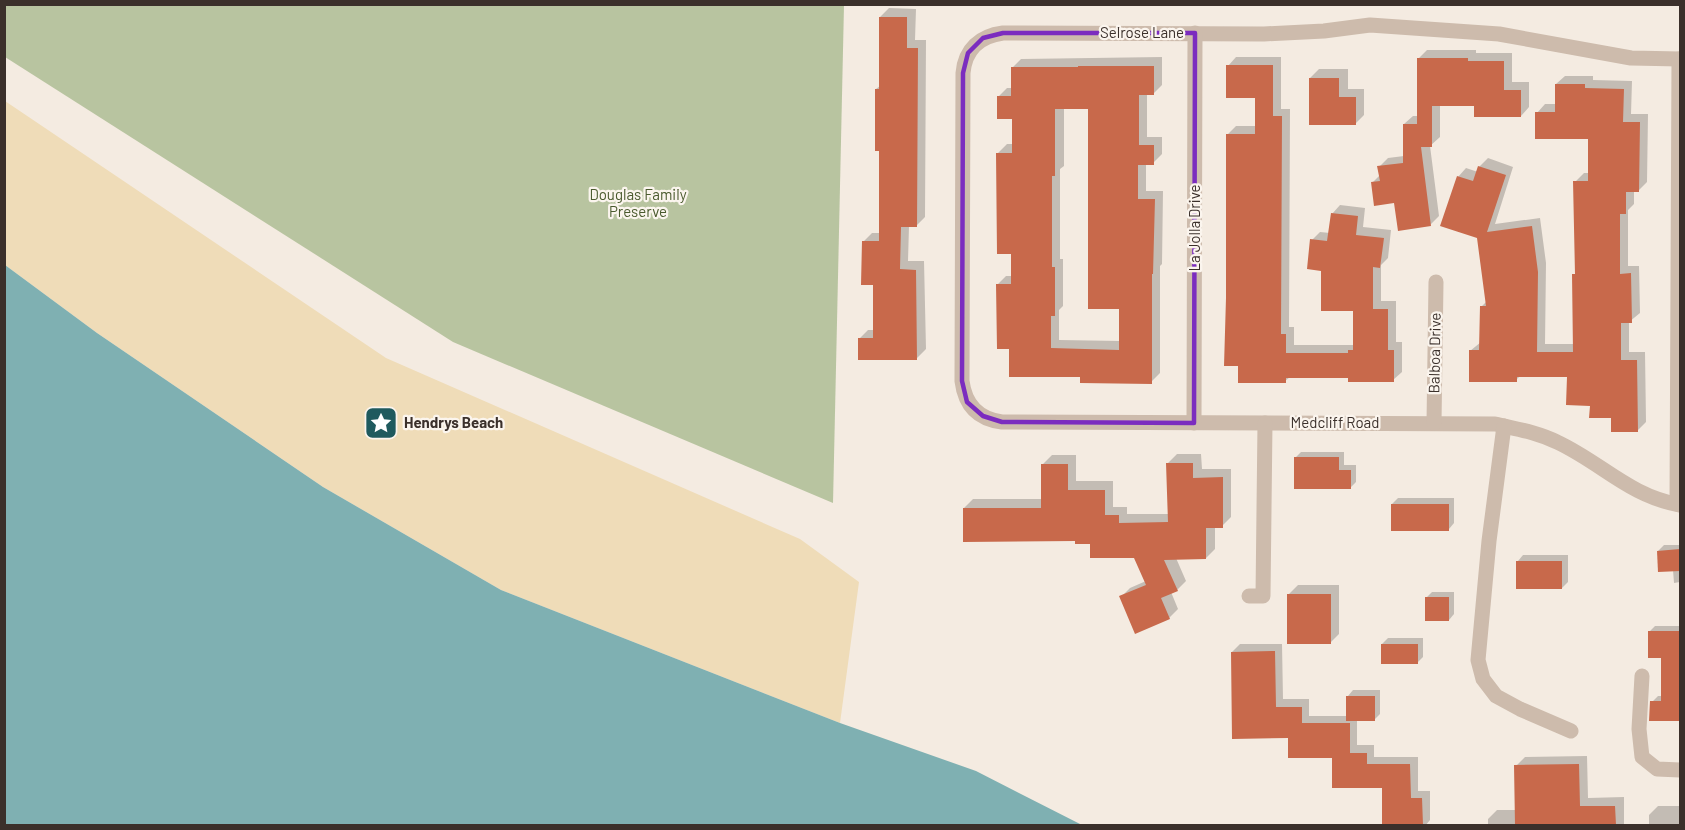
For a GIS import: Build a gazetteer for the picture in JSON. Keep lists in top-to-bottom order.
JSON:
{
  "streets": {
    "street": [
      "Selrose Lane",
      "La Jolla Drive",
      "Balboa Drive",
      "Medcliff Road"
    ]
  },
  "crossings": [
    ["Selrose Lane", "La Jolla Drive"],
    ["Selrose Lane", "Medcliff Road"],
    ["La Jolla Drive", "Medcliff Road"],
    ["Balboa Drive", "Medcliff Road"]
  ],
  "parks": ["Douglas Family Preserve"],
  "places": {
    "place": ["Hendrys Beach"]
  }
}
